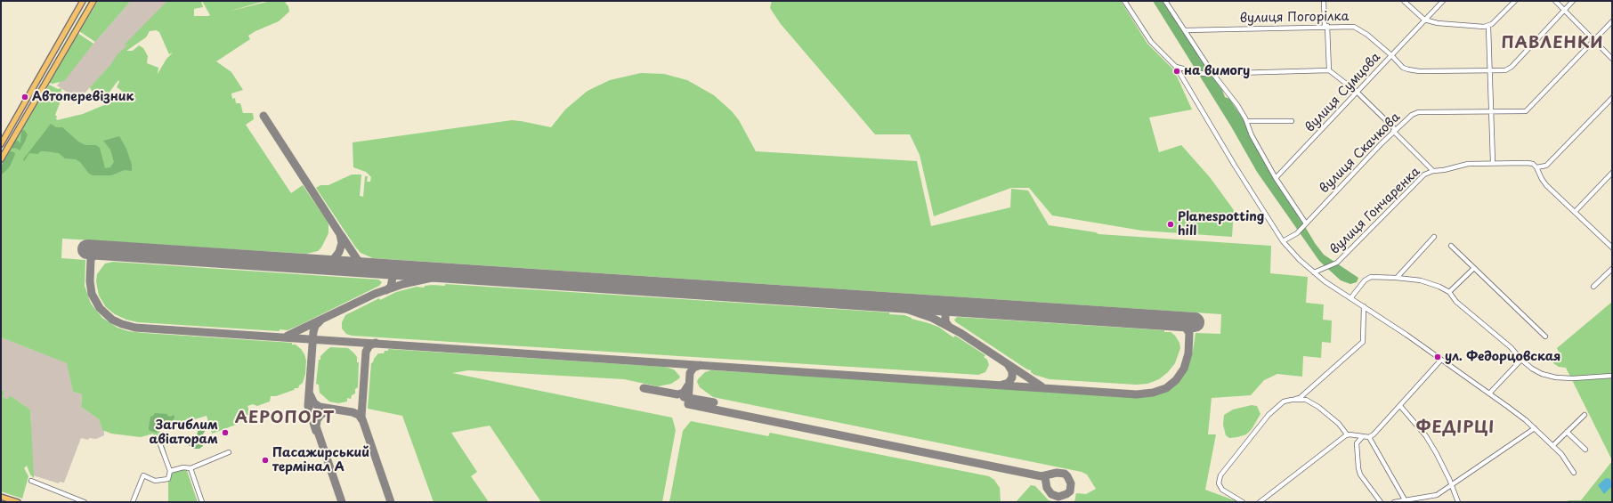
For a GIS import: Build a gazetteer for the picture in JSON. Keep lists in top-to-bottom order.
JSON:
{
  "streets": {
    "street": [
      "вулиця Погорілка",
      "вулиця Сумцова",
      "вулиця Скачкова",
      "вулиця Гончаренка"
    ]
  },
  "crossings": [
    ["вулиця Погорілка", "вулиця Сумцова"]
  ],
  "districts": ["ПАВЛЕНКИ", "АЕРОПОРТ", "ФЕДІРЦІ"],
  "places": [
    "на вимогу",
    "Автоперевізник",
    "Planespotting hill",
    "ул. Федорцовская",
    "Загиблим авіаторам",
    "Пасажирський термінал A"
  ]
}
